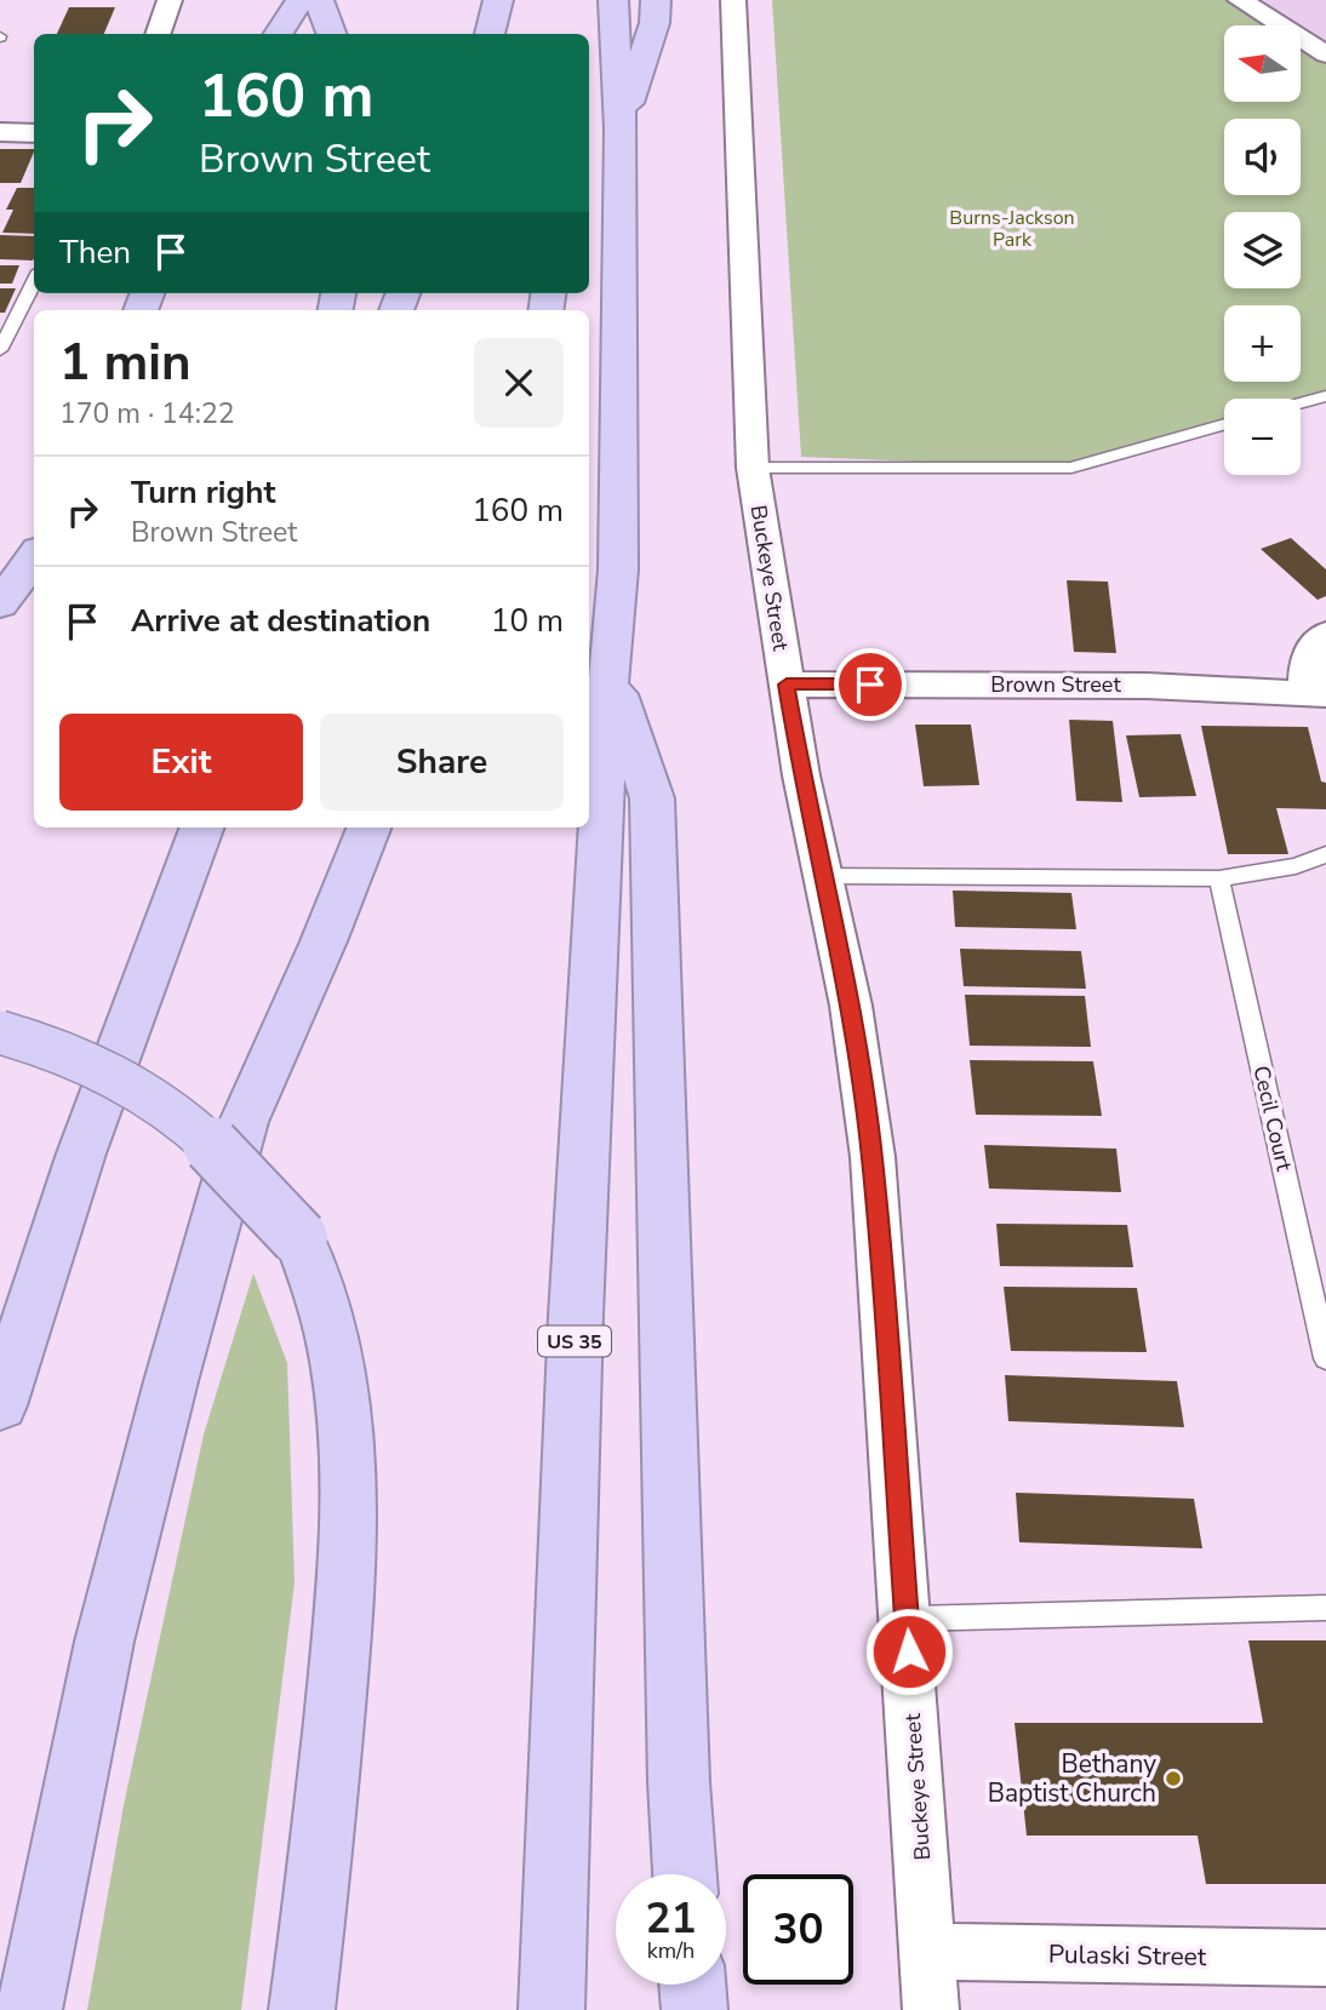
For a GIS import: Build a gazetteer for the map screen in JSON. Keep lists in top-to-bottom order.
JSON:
{
  "streets": {
    "highway": ["US 35"],
    "street": ["Buckeye Street", "Brown Street", "Pulaski Street"],
    "lane": ["Cecil Court"]
  },
  "crossings": [
    ["Buckeye Street", "Brown Street"],
    ["Buckeye Street", "Pulaski Street"]
  ],
  "parks": ["Burns-Jackson Park"],
  "places": ["Bethany Baptist Church"],
  "north": "left",
  "page": {
    "map_buttons": ["+", "−"],
    "turn": ["160 m", "Brown Street"],
    "then": "Then",
    "heading": ["1 min", "170 m · 14:22"],
    "list": [
      {
        "name": "Turn right",
        "note": "Brown Street",
        "value": "160 m"
      },
      {
        "name": "Arrive at destination",
        "value": "10 m"
      }
    ],
    "buttons": ["Exit", "Share"],
    "speed": "21 km/h",
    "limit": "30"
  }
}
